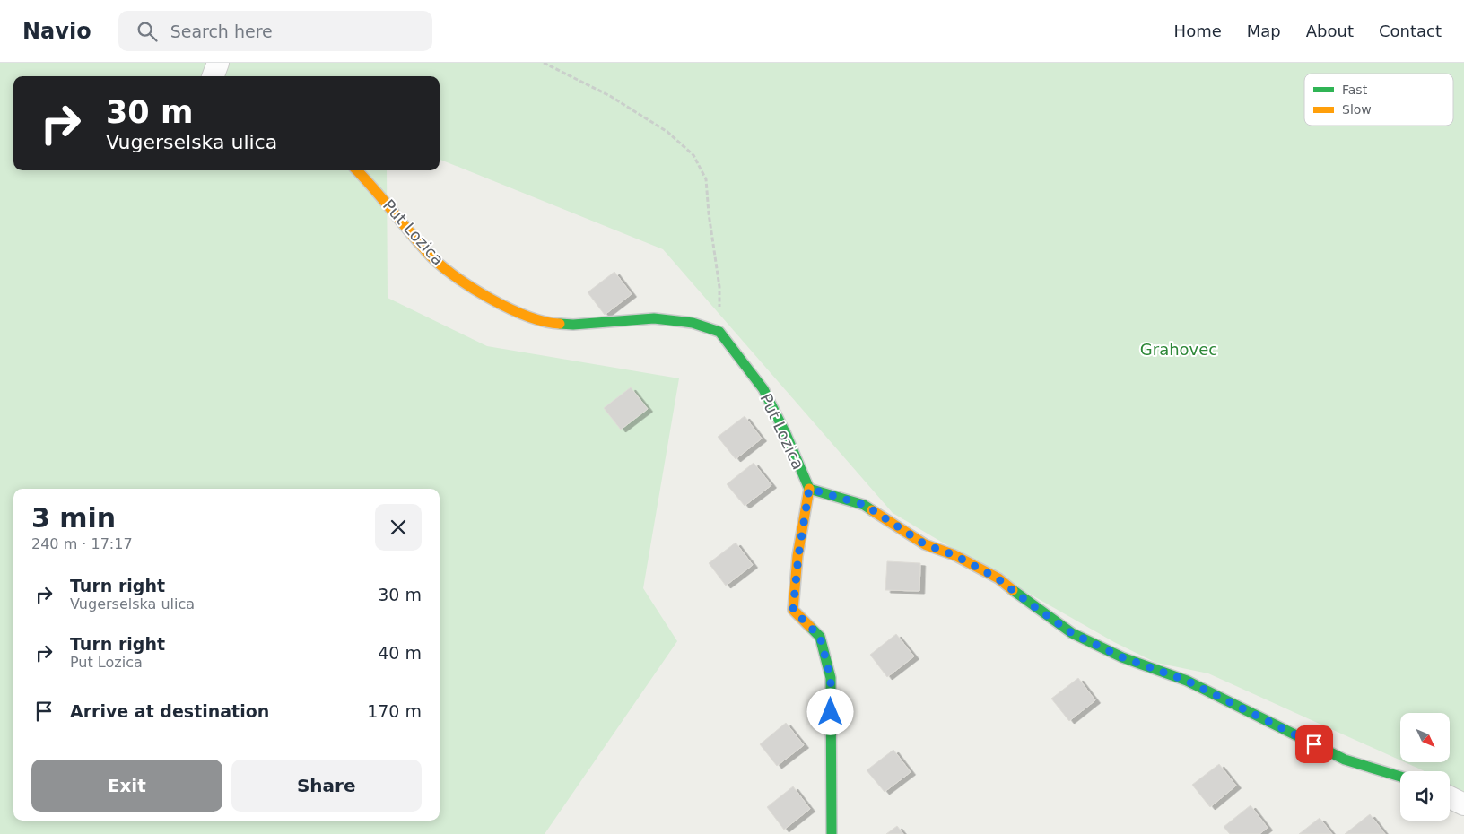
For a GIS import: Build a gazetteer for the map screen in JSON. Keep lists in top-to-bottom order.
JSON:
{
  "streets": {
    "street": ["Put Lozica"]
  },
  "parks": ["Grahovec"],
  "legend": ["Fast", "Slow"],
  "north": "bottom right",
  "page": {
    "header": "Navio",
    "search": "Search here",
    "nav": [
      "Home",
      "Map",
      "About",
      "Contact"
    ],
    "turn": ["30 m", "Vugerselska ulica"],
    "heading": ["3 min", "240 m · 17:17"],
    "list": [
      {
        "name": "Turn right",
        "note": "Vugerselska ulica",
        "value": "30 m"
      },
      {
        "name": "Turn right",
        "note": "Put Lozica",
        "value": "40 m"
      },
      {
        "name": "Arrive at destination",
        "value": "170 m"
      }
    ],
    "buttons": ["Exit", "Share"]
  }
}
